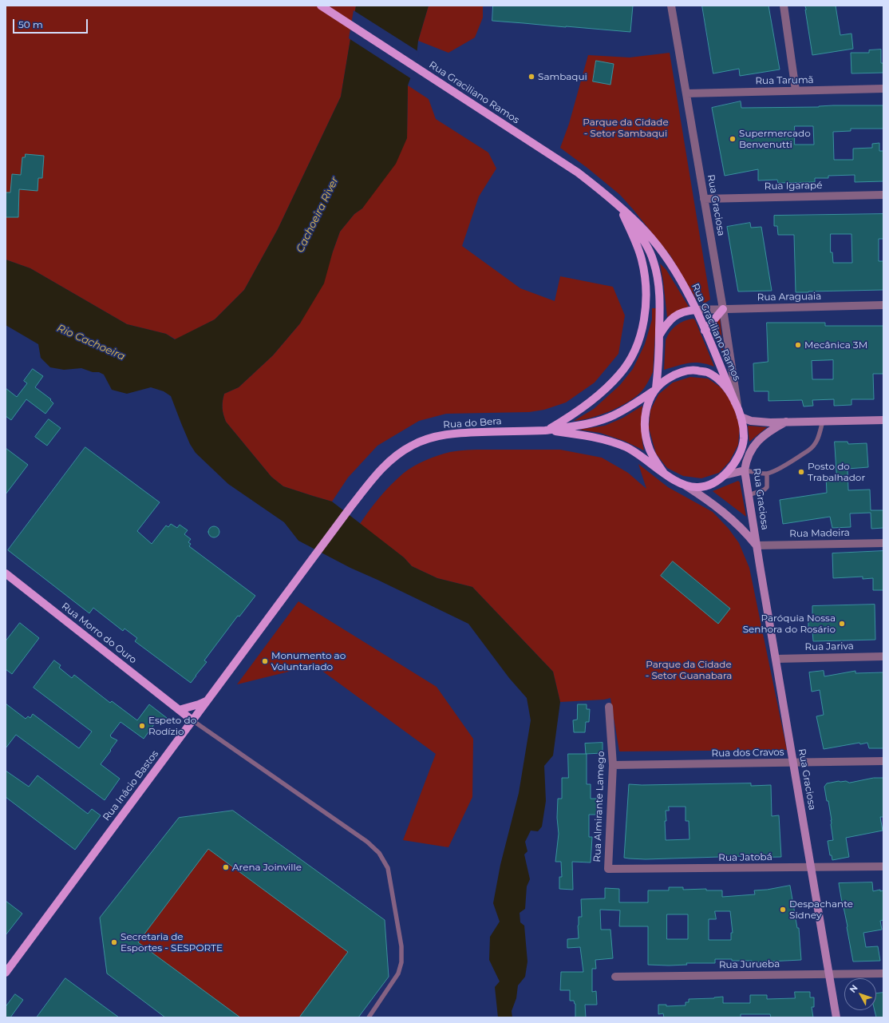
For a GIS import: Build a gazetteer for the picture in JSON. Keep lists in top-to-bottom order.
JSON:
{
  "streets": {
    "main road": [
      "Rua Graciliano Ramos",
      "Rua Graciosa",
      "Rua do Bera",
      "Rua Morro do Ouro",
      "Rua Inácio Bastos"
    ],
    "street": [
      "Rua Tarumã",
      "Rua Igarapé",
      "Rua Araguaia",
      "Rua Madeira",
      "Rua Jariva",
      "Rua dos Cravos",
      "Rua Almirante Lamego",
      "Rua Jatobá",
      "Rua Jurueba"
    ]
  },
  "crossings": [
    ["Rua Tarumã", "Rua Graciosa"],
    ["Rua Graciliano Ramos", "Rua Graciosa"],
    ["Rua Graciliano Ramos", "Rua Araguaia"],
    ["Rua Graciliano Ramos", "Rua do Bera"],
    ["Rua Igarapé", "Rua Graciosa"],
    ["Rua Graciosa", "Rua Araguaia"],
    ["Rua Graciosa", "Rua do Bera"],
    ["Rua Graciosa", "Rua Madeira"],
    ["Rua Graciosa", "Rua Jariva"],
    ["Rua Graciosa", "Rua dos Cravos"],
    ["Rua Graciosa", "Rua Jatobá"],
    ["Rua Graciosa", "Rua Jurueba"],
    ["Rua do Bera", "Rua Inácio Bastos"],
    ["Rua Morro do Ouro", "Rua Inácio Bastos"],
    ["Rua dos Cravos", "Rua Almirante Lamego"],
    ["Rua Almirante Lamego", "Rua Jatobá"]
  ],
  "water": ["Cachoeira River", "Rio Cachoeira"],
  "parks": ["Parque da Cidade - Setor Sambaqui", "Parque da Cidade - Setor Guanabara"],
  "places": [
    "Sambaqui",
    "Supermercado Benvenutti",
    "Mecânica 3M",
    "Posto do Trabalhador",
    "Paróquia Nossa Senhora do Rosário",
    "Monumento ao Voluntariado",
    "Espeto do Rodízio",
    "Arena Joinville",
    "Despachante Sidney",
    "Secretaria de Esportes - SESPORTE"
  ],
  "scale_bar": "50 m",
  "north": "top left"
}
